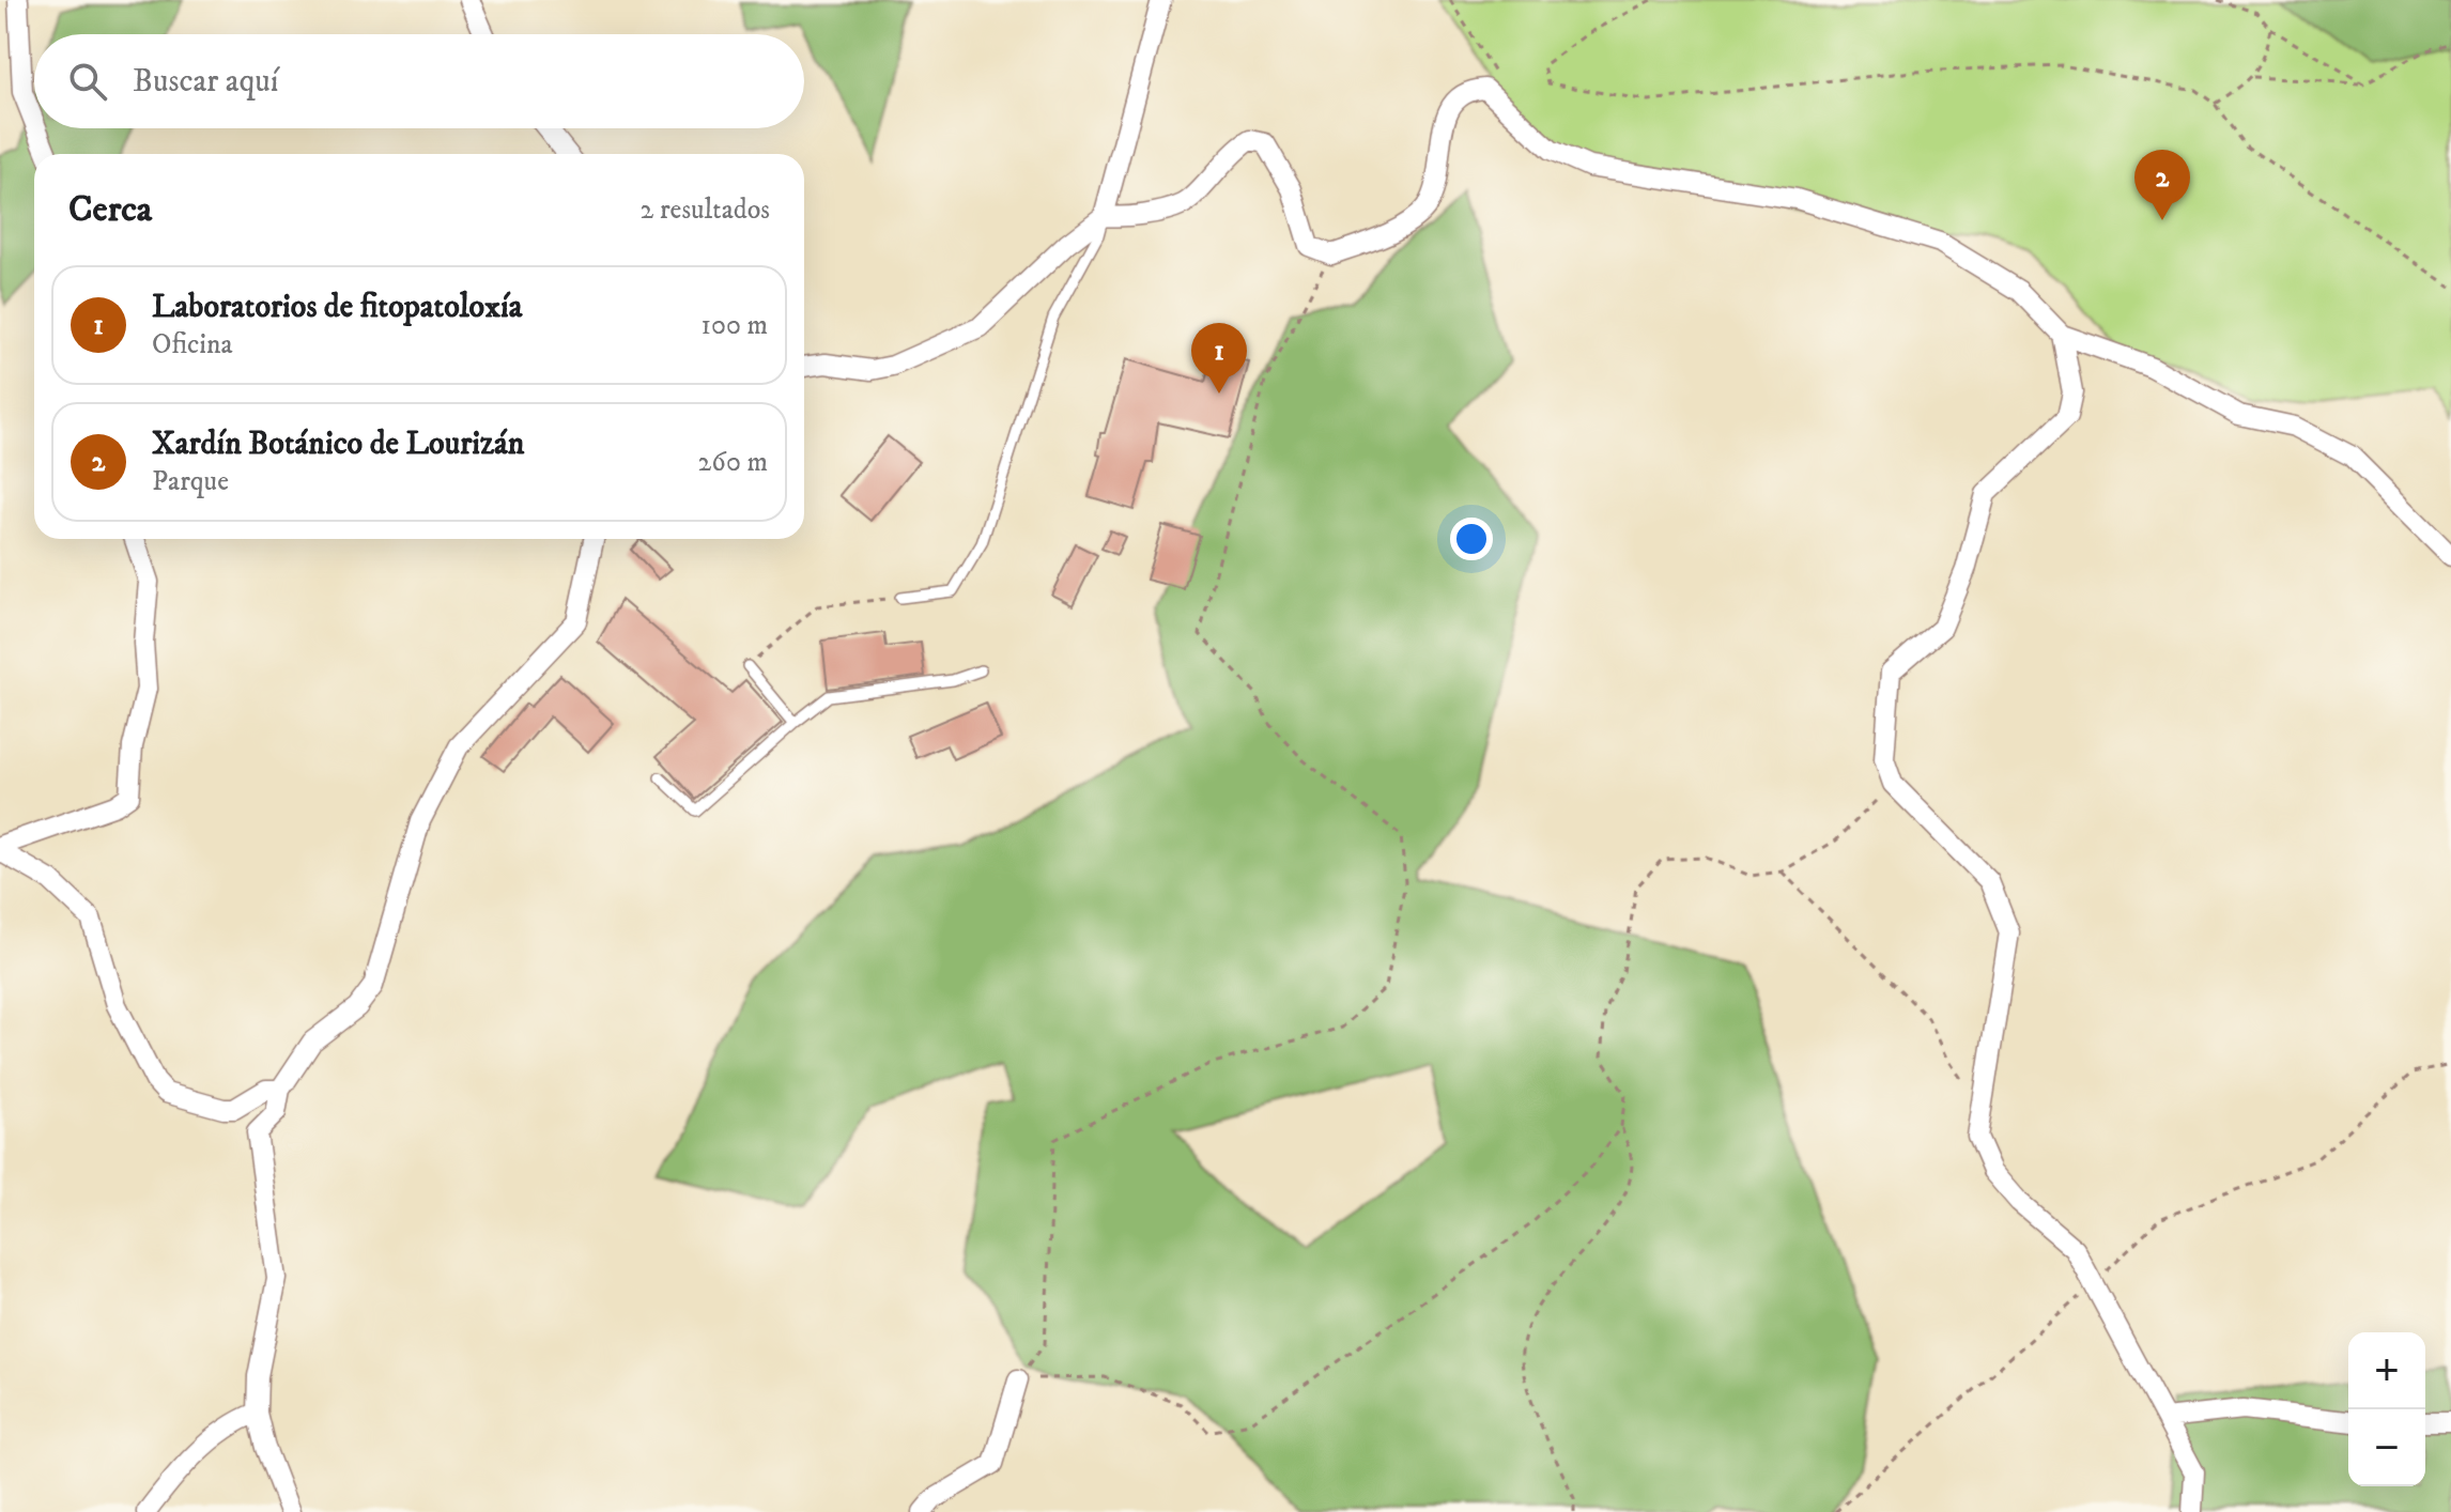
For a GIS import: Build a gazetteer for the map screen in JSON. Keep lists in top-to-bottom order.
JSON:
{
  "page": {
    "search": "Buscar aquí",
    "pins": ["2", "1"],
    "heading": ["Cerca", "2 resultados"],
    "list": [
      {
        "mark": "1",
        "name": "Laboratorios de fitopatoloxía",
        "note": "Oficina",
        "value": "100 m"
      },
      {
        "mark": "2",
        "name": "Xardín Botánico de Lourizán",
        "note": "Parque",
        "value": "260 m"
      }
    ],
    "map_buttons": ["+", "−"]
  }
}
